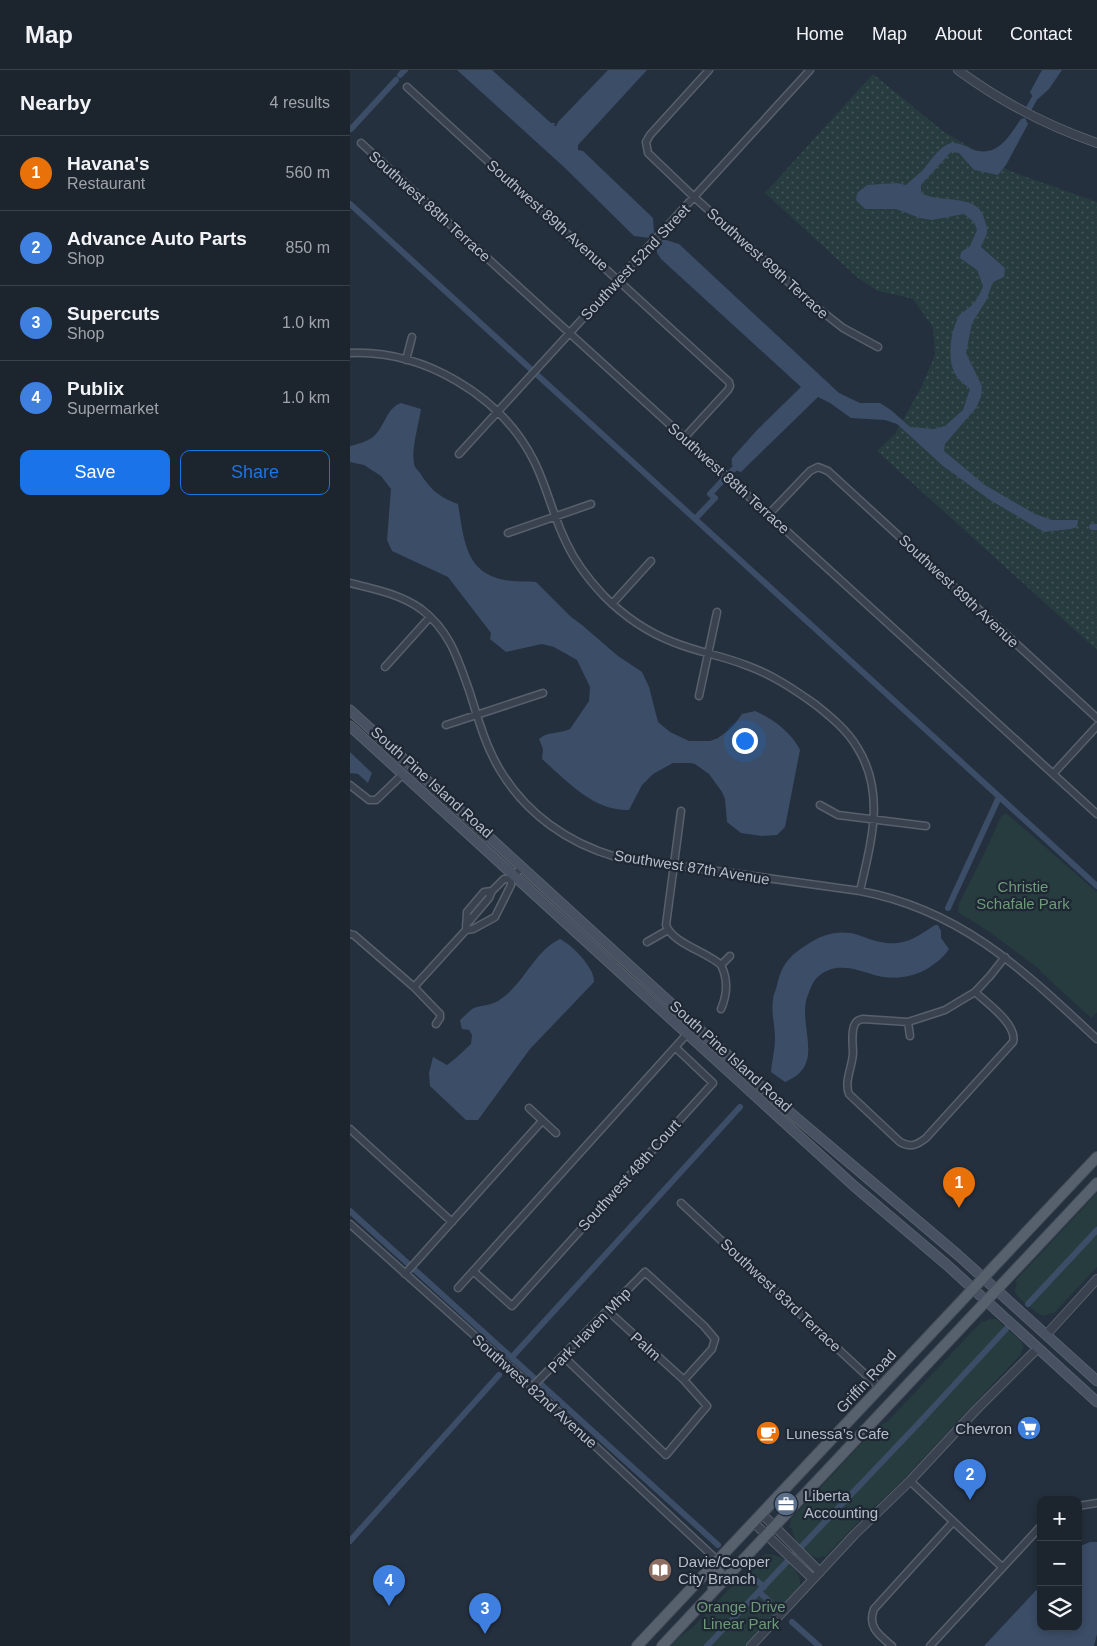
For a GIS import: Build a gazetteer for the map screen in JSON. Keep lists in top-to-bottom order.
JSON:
{
  "streets": {
    "main road": ["South Pine Island Road", "Griffin Road"],
    "street": [
      "Southwest 88th Terrace",
      "Southwest 89th Avenue",
      "Southwest 52nd Street",
      "Southwest 89th Terrace",
      "Southwest 87th Avenue",
      "Southwest 48th Court",
      "Southwest 83rd Terrace",
      "Park Haven Mhp",
      "Palm",
      "Southwest 82nd Avenue"
    ]
  },
  "crossings": [
    ["Southwest 88th Terrace", "Southwest 89th Avenue"],
    ["Southwest 88th Terrace", "Southwest 52nd Street"],
    ["Southwest 89th Avenue", "Southwest 52nd Street"],
    ["Southwest 52nd Street", "Southwest 89th Terrace"],
    ["South Pine Island Road", "Griffin Road"],
    ["Southwest 83rd Terrace", "Griffin Road"],
    ["Park Haven Mhp", "Palm"],
    ["Park Haven Mhp", "Southwest 82nd Avenue"],
    ["Griffin Road", "Southwest 82nd Avenue"]
  ],
  "parks": ["Christie Schafale Park", "Orange Drive Linear Park"],
  "places": {
    "supermarket": ["Chevron"],
    "cafe": ["Lunessa’s Cafe"],
    "office": ["Liberta Accounting"],
    "library": ["Davie/Cooper City Branch"]
  },
  "page": {
    "header": "Map",
    "nav": [
      "Home",
      "Map",
      "About",
      "Contact"
    ],
    "heading": ["Nearby", "4 results"],
    "list": [
      {
        "mark": "1",
        "name": "Havana's",
        "note": "Restaurant",
        "value": "560 m"
      },
      {
        "mark": "2",
        "name": "Advance Auto Parts",
        "note": "Shop",
        "value": "850 m"
      },
      {
        "mark": "3",
        "name": "Supercuts",
        "note": "Shop",
        "value": "1.0 km"
      },
      {
        "mark": "4",
        "name": "Publix",
        "note": "Supermarket",
        "value": "1.0 km"
      }
    ],
    "buttons": ["Save", "Share"],
    "pins": [
      "1",
      "2",
      "4",
      "3"
    ],
    "map_buttons": ["+", "−"]
  }
}
